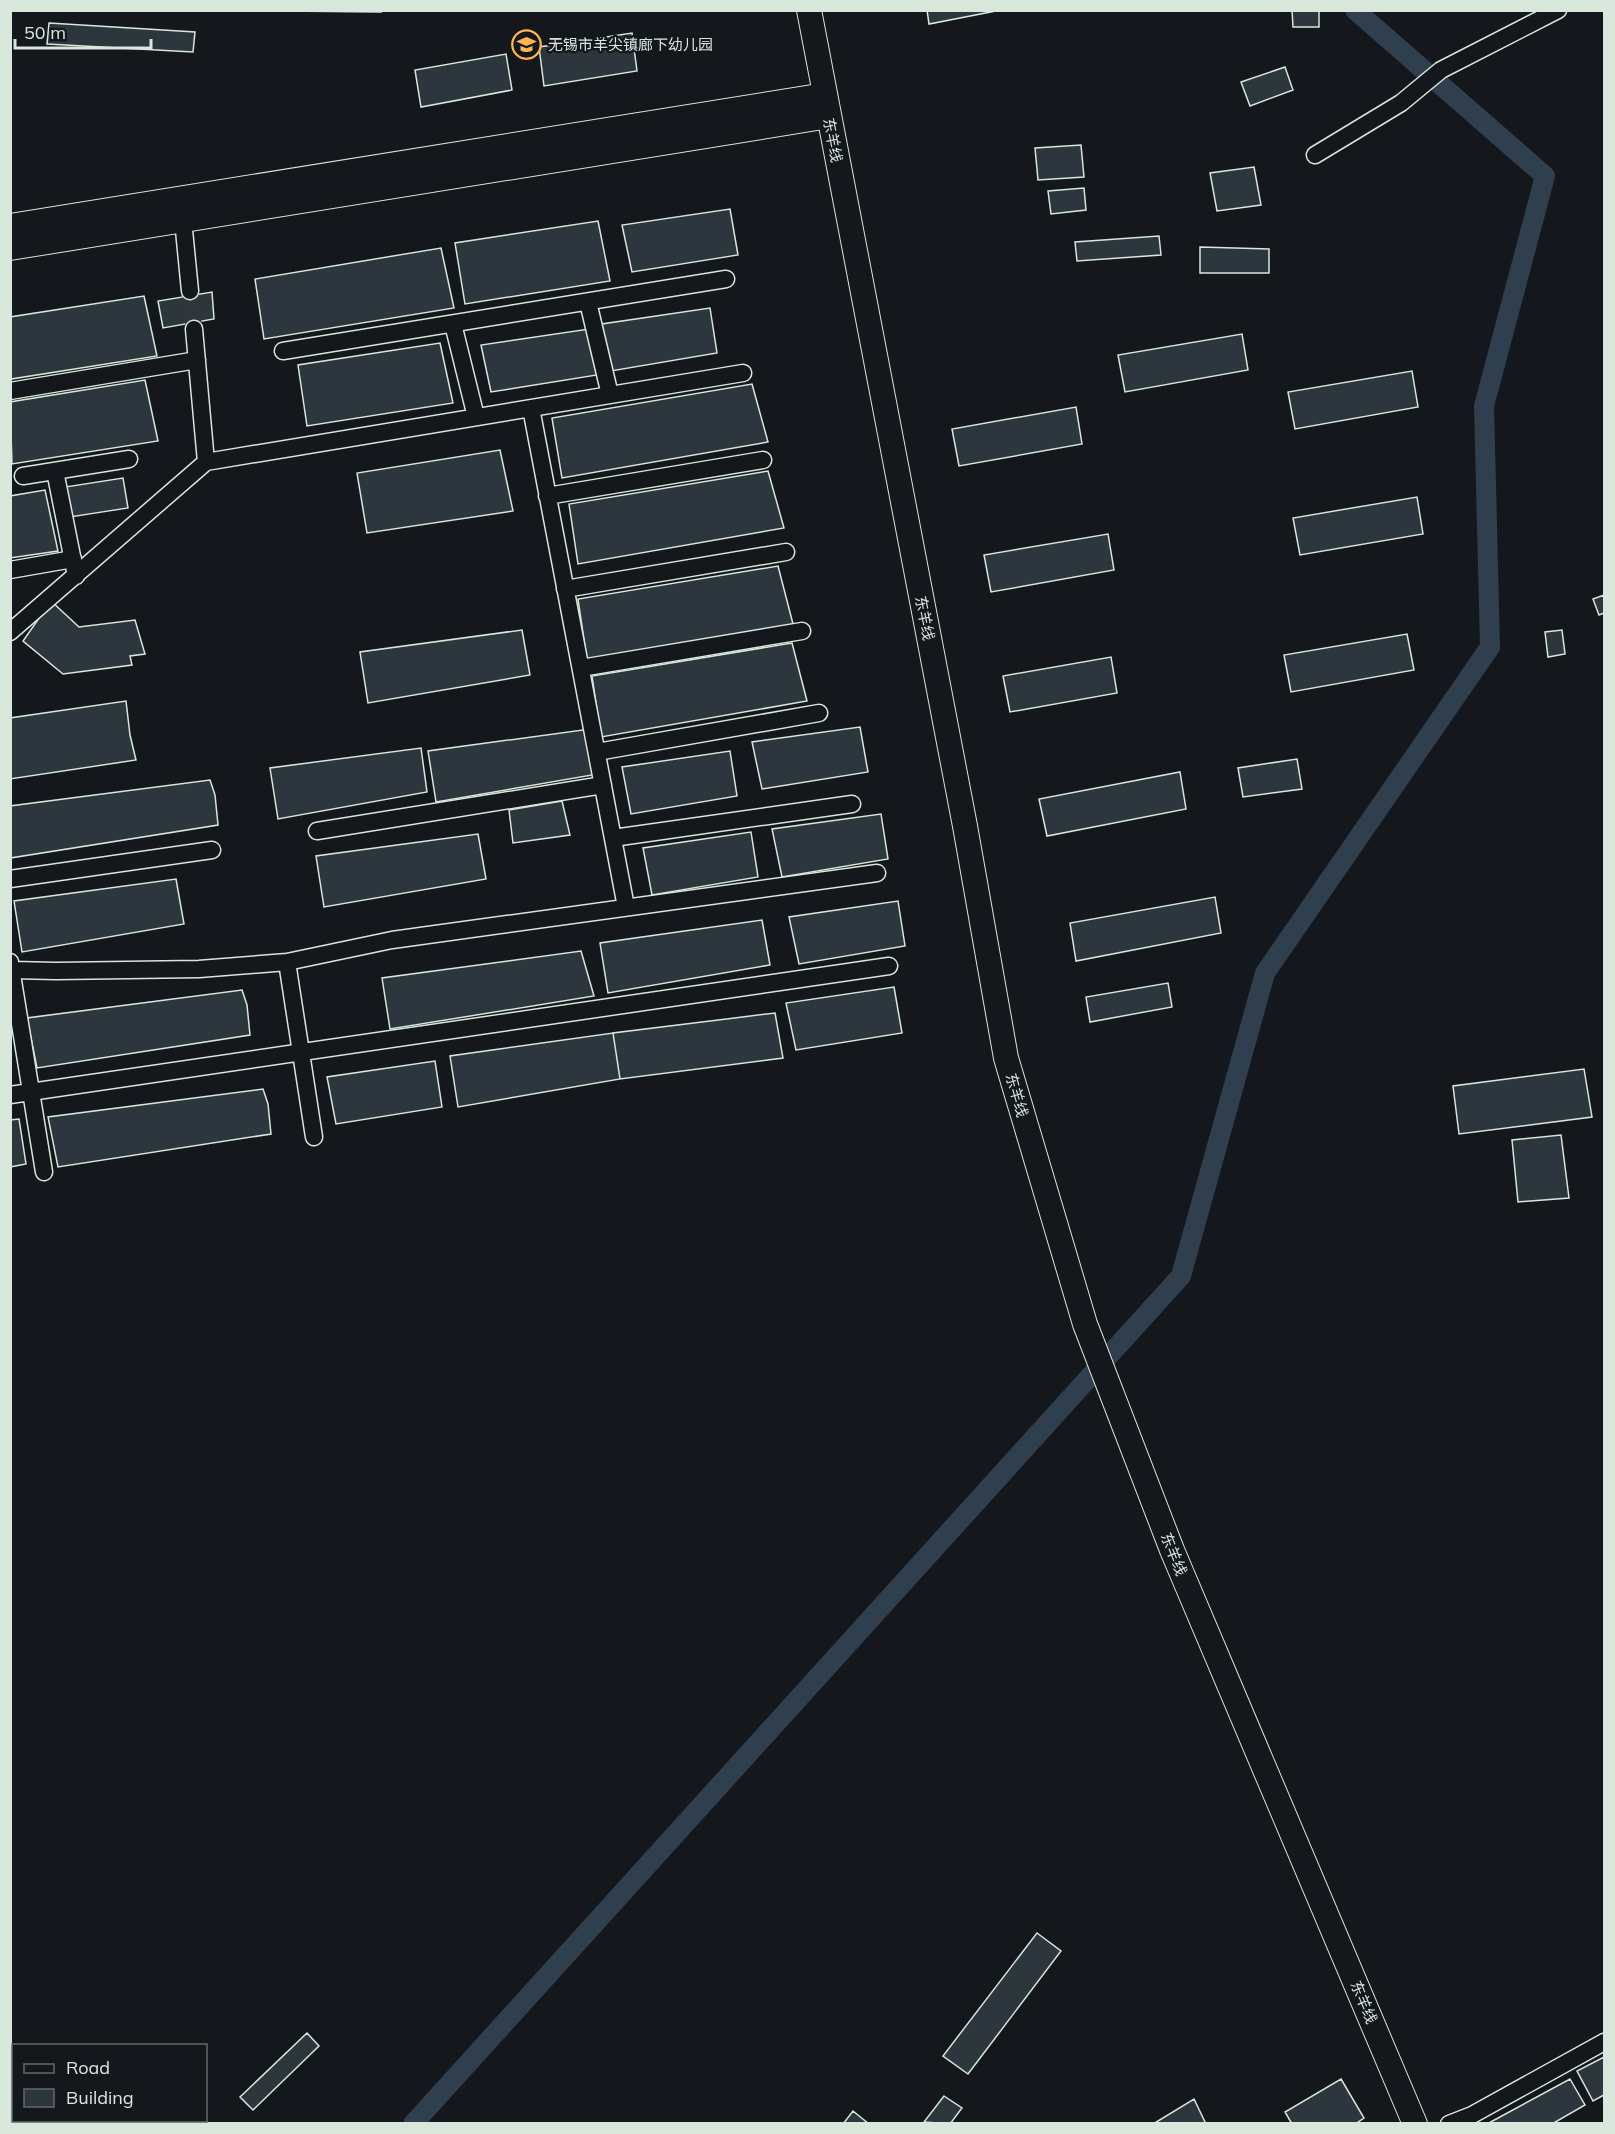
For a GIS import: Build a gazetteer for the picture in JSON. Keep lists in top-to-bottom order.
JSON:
{
  "streets": {
    "main road": ["东羊线"]
  },
  "places": {
    "school or university": ["无锡市羊尖镇廊下幼儿园"]
  },
  "legend": ["Road", "Building"],
  "scale_bar": "50 m"
}
